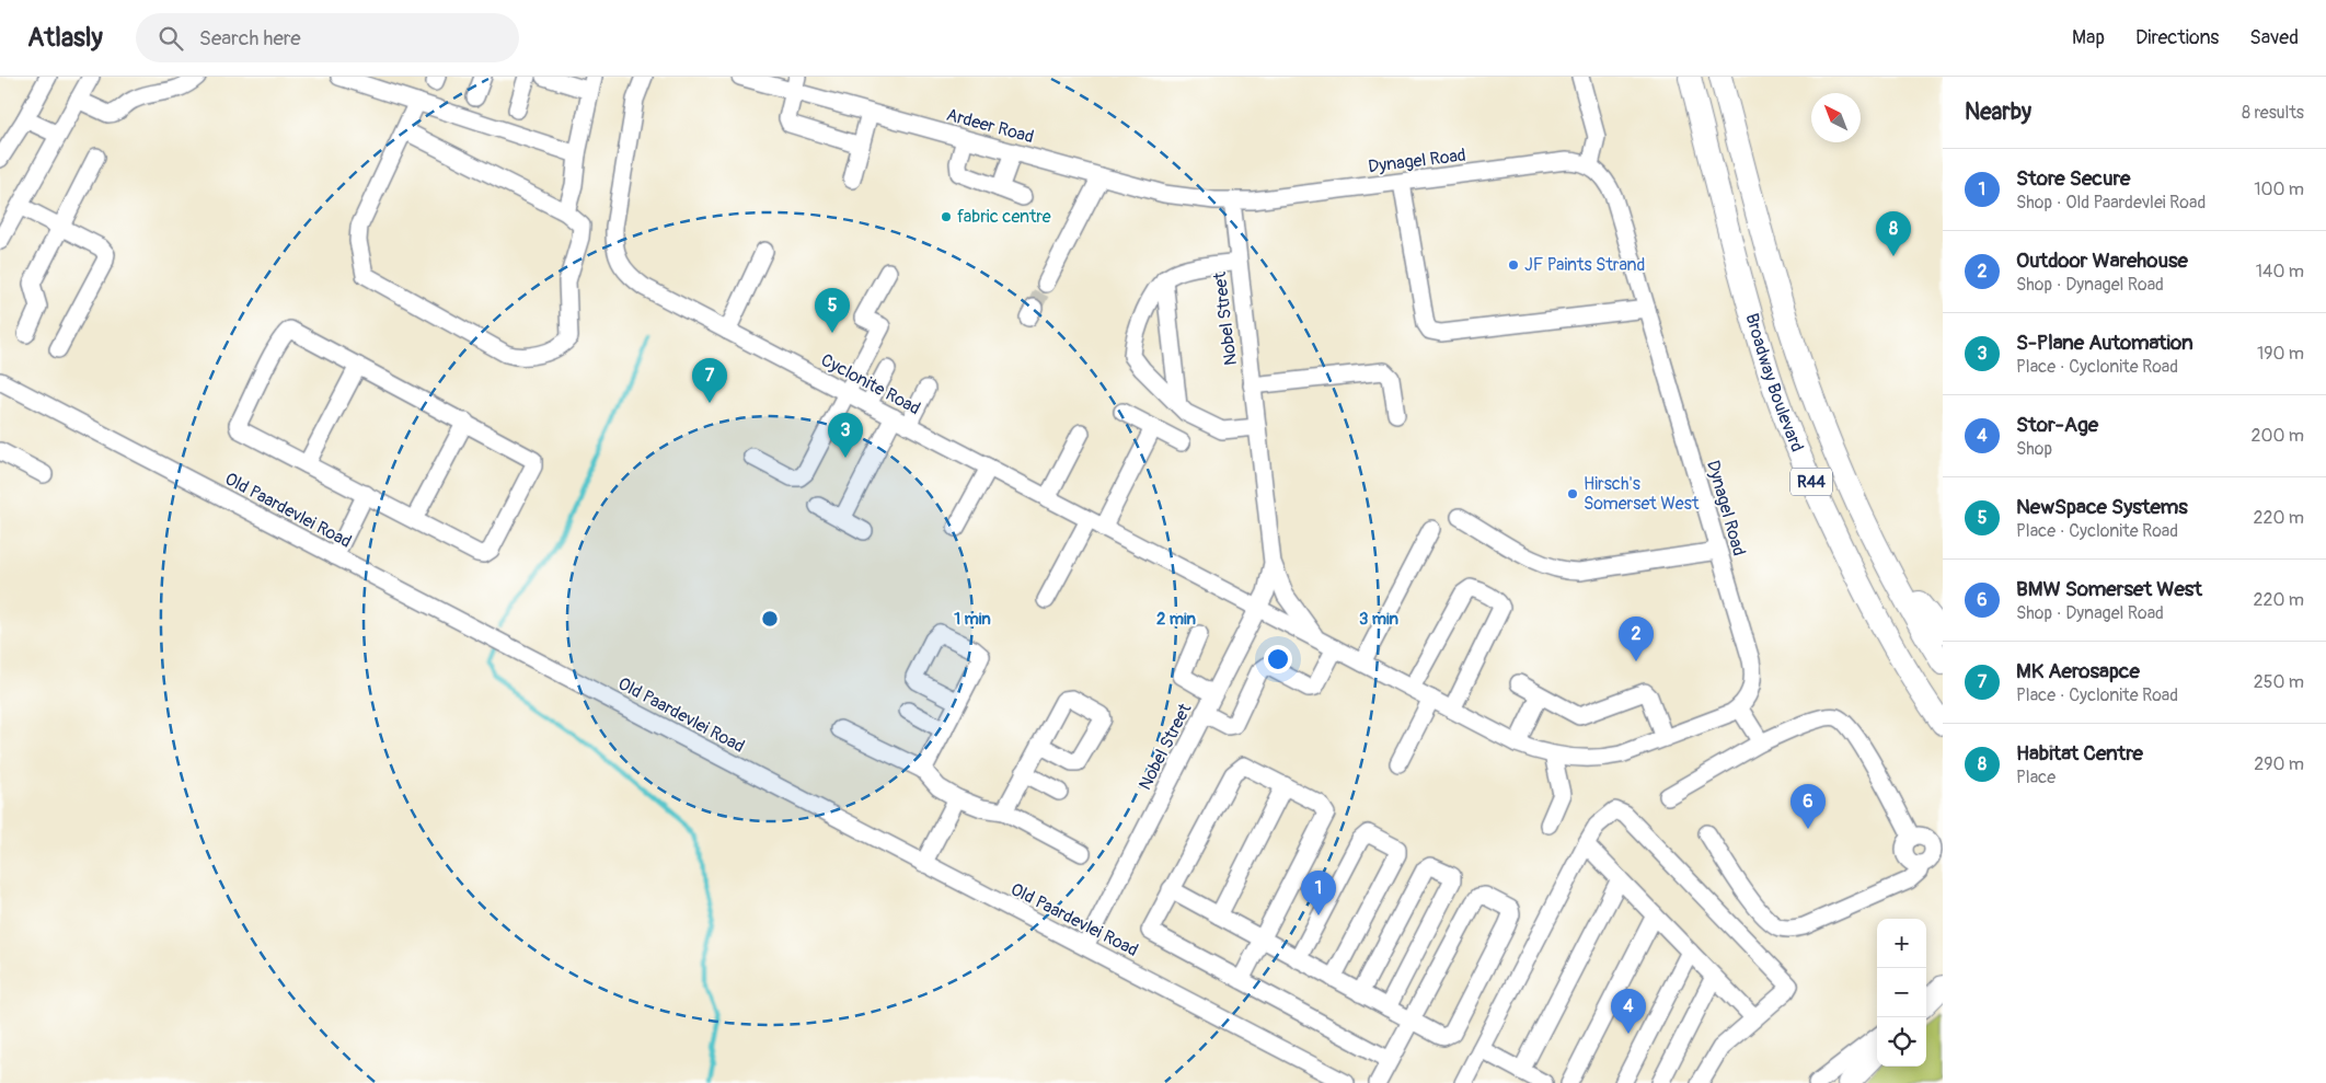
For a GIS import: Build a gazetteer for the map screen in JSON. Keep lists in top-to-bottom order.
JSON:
{
  "streets": {
    "main road": ["Broadway Boulevard", "R44"],
    "street": [
      "Ardeer Road",
      "Dynagel Road",
      "Nobel Street",
      "Cyclonite Road",
      "Old Paardevlei Road"
    ]
  },
  "crossings": [
    ["Ardeer Road", "Dynagel Road"],
    ["Ardeer Road", "Nobel Street"],
    ["Dynagel Road", "Nobel Street"],
    ["Nobel Street", "Cyclonite Road"],
    ["Nobel Street", "Old Paardevlei Road"]
  ],
  "places": ["fabric centre", "JF Paints Strand", "Hirsch's Somerset West"],
  "north": "top left",
  "page": {
    "header": "Atlasly",
    "search": "Search here",
    "nav": ["Map", "Directions", "Saved"],
    "heading": ["Nearby", "8 results"],
    "list": [
      {
        "mark": "1",
        "name": "Store Secure",
        "note": "Shop · Old Paardevlei Road",
        "value": "100 m"
      },
      {
        "mark": "2",
        "name": "Outdoor Warehouse",
        "note": "Shop · Dynagel Road",
        "value": "140 m"
      },
      {
        "mark": "3",
        "name": "S-Plane Automation",
        "note": "Place · Cyclonite Road",
        "value": "190 m"
      },
      {
        "mark": "4",
        "name": "Stor-Age",
        "note": "Shop",
        "value": "200 m"
      },
      {
        "mark": "5",
        "name": "NewSpace Systems",
        "note": "Place · Cyclonite Road",
        "value": "220 m"
      },
      {
        "mark": "6",
        "name": "BMW Somerset West",
        "note": "Shop · Dynagel Road",
        "value": "220 m"
      },
      {
        "mark": "7",
        "name": "MK Aerosapce",
        "note": "Place · Cyclonite Road",
        "value": "250 m"
      },
      {
        "mark": "8",
        "name": "Habitat Centre",
        "note": "Place",
        "value": "290 m"
      }
    ],
    "pins": [
      "8",
      "5",
      "7",
      "3",
      "2",
      "6",
      "1",
      "4"
    ],
    "map_buttons": ["+", "−"]
  },
  "rings": ["1 min", "2 min", "3 min"]
}
